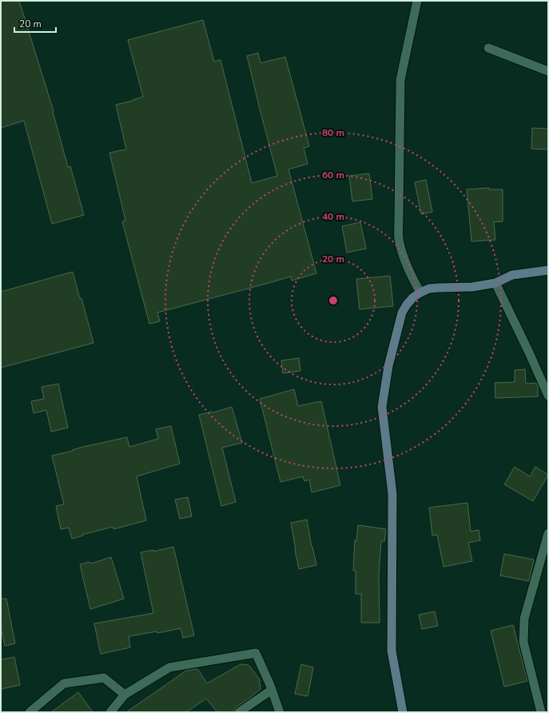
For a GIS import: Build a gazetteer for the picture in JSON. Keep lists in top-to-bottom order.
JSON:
{
  "scale_bar": "20 m",
  "rings": [
    "80 m",
    "60 m",
    "40 m",
    "20 m"
  ]
}
